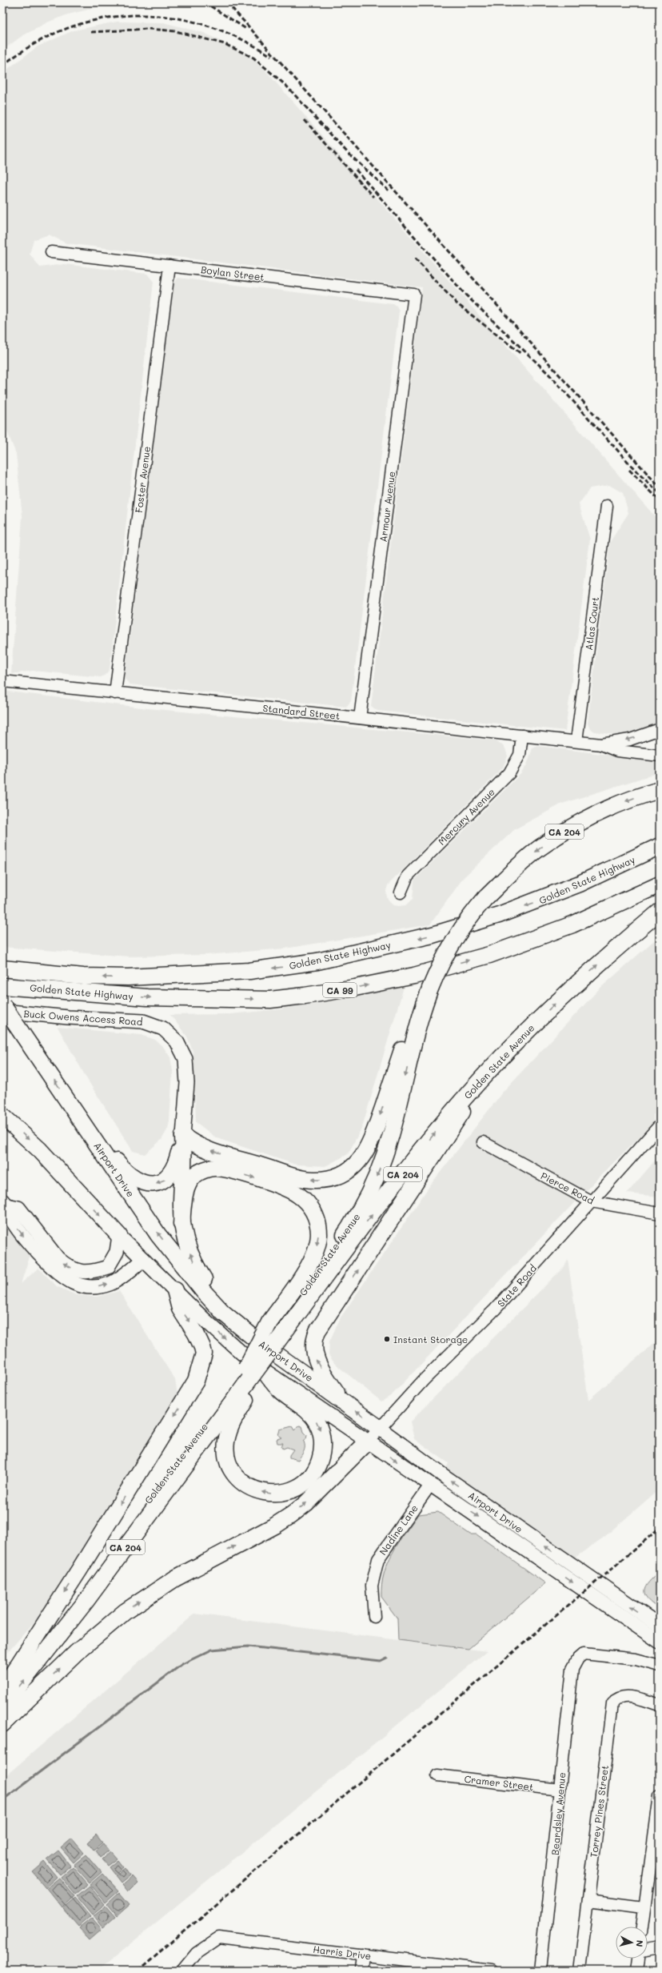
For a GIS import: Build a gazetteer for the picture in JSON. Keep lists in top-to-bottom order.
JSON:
{
  "streets": {
    "highway": [
      "CA 204",
      "Golden State Highway",
      "CA 99",
      "Golden State Avenue",
      "Airport Drive"
    ],
    "main road": ["Buck Owens Access Road"],
    "street": [
      "Boylan Street",
      "Foster Avenue",
      "Armour Avenue",
      "Atlas Court",
      "Standard Street",
      "Mercury Avenue",
      "Pierce Road",
      "State Road",
      "Nadine Lane",
      "Cramer Street",
      "Torrey Pines Street",
      "Beardsley Avenue",
      "Harris Drive"
    ]
  },
  "crossings": [
    ["Boylan Street", "Foster Avenue"],
    ["Boylan Street", "Armour Avenue"],
    ["Foster Avenue", "Standard Street"],
    ["Armour Avenue", "Standard Street"],
    ["Atlas Court", "Standard Street"],
    ["Standard Street", "Mercury Avenue"],
    ["CA 204", "Golden State Avenue"],
    ["Airport Drive", "State Road"],
    ["Airport Drive", "Nadine Lane"],
    ["Pierce Road", "State Road"],
    ["Cramer Street", "Beardsley Avenue"]
  ],
  "places": ["Instant Storage"],
  "north": "right"
}
